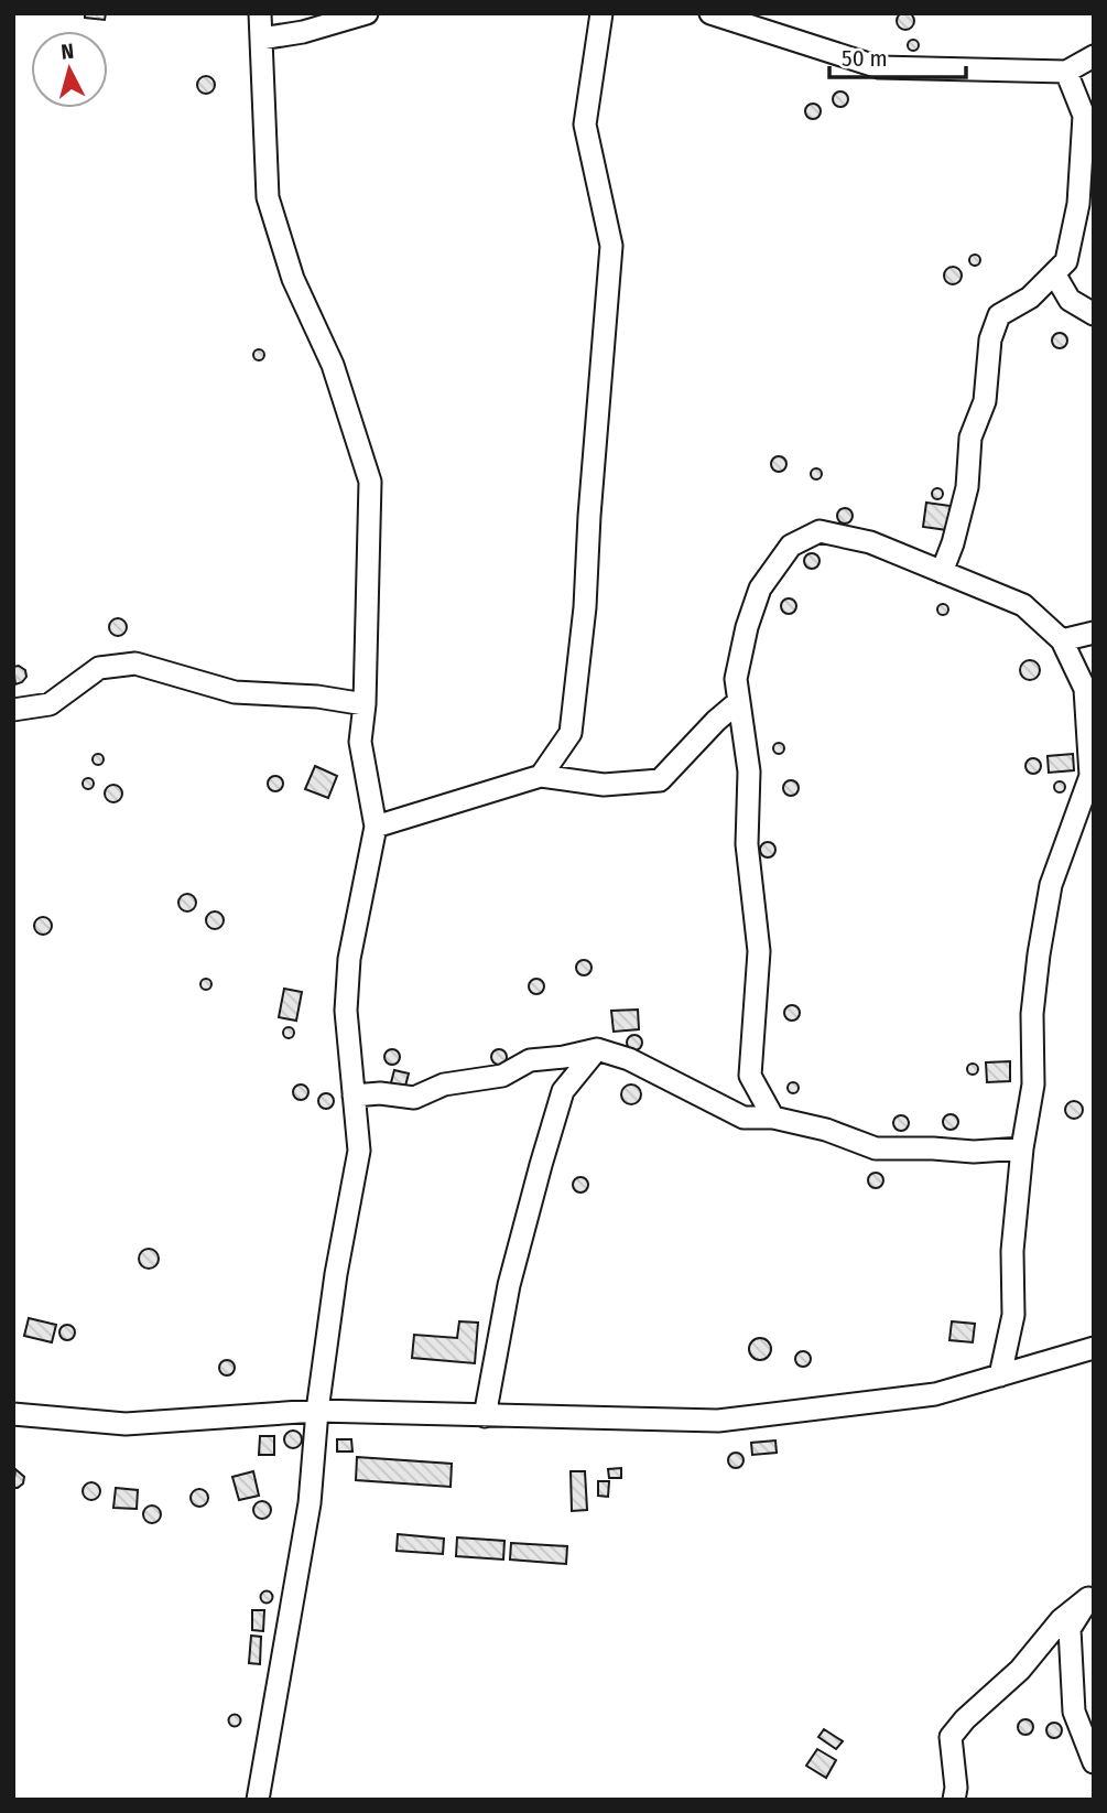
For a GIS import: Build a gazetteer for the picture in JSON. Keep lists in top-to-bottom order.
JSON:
{
  "scale_bar": "50 m",
  "north": "top"
}
